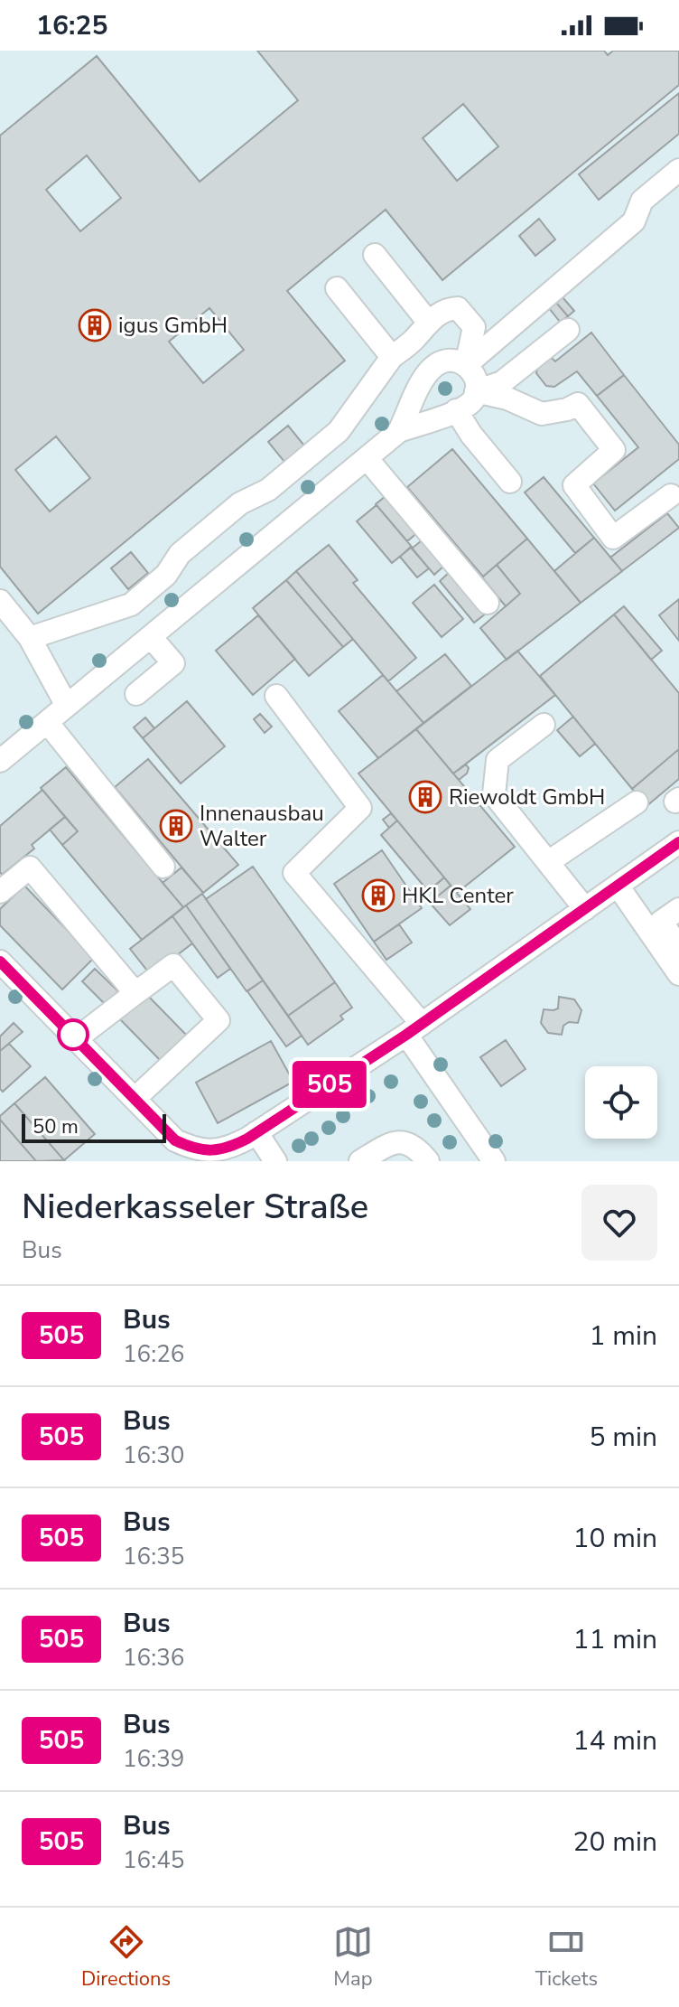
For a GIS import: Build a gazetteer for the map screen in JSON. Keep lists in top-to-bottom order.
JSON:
{
  "places": {
    "building": [
      "igus GmbH",
      "Riewoldt GmbH",
      "Innenausbau Walter",
      "HKL Center"
    ]
  },
  "lines": ["bus line 505"],
  "scale_bar": "50 m",
  "page": {
    "status": "16:25",
    "on_map": "505",
    "scale": "50 m",
    "heading": ["Niederkasseler Straße", "Bus"],
    "list": [
      {
        "mark": "505",
        "name": "Bus",
        "note": "16:26",
        "value": "1 min"
      },
      {
        "mark": "505",
        "name": "Bus",
        "note": "16:30",
        "value": "5 min"
      },
      {
        "mark": "505",
        "name": "Bus",
        "note": "16:35",
        "value": "10 min"
      },
      {
        "mark": "505",
        "name": "Bus",
        "note": "16:36",
        "value": "11 min"
      },
      {
        "mark": "505",
        "name": "Bus",
        "note": "16:39",
        "value": "14 min"
      },
      {
        "mark": "505",
        "name": "Bus",
        "note": "16:45",
        "value": "20 min"
      }
    ],
    "tabs": ["Directions", "Map", "Tickets"]
  }
}
